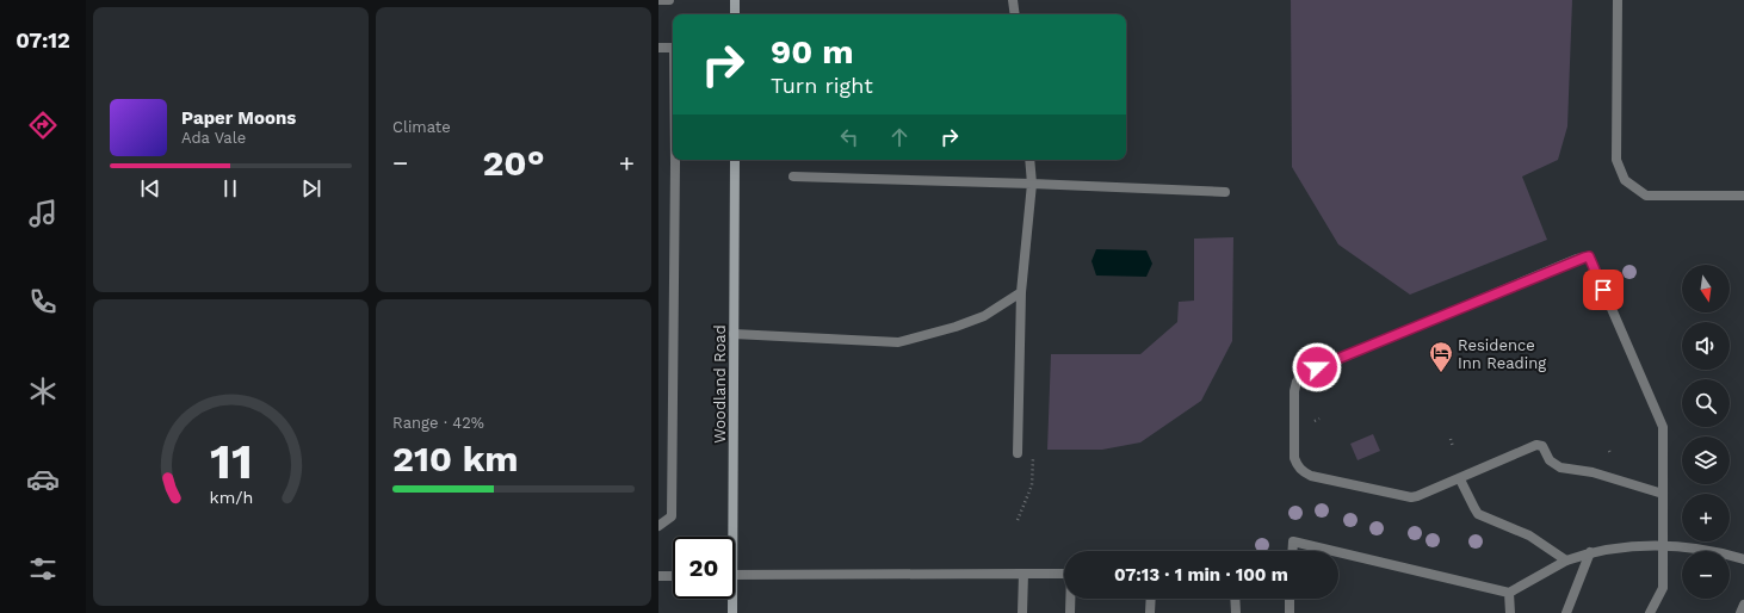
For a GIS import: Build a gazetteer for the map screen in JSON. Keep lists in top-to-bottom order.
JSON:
{
  "streets": {
    "main road": ["Woodland Road"]
  },
  "places": {
    "hotel": ["Residence Inn Reading"]
  },
  "north": "bottom",
  "page": {
    "tabs": "07:12",
    "tile": [
      "Climate",
      ["Range · 42%", "210 km"]
    ],
    "turn": ["90 m", "Turn right"],
    "song": ["Paper Moons", "Ada Vale"],
    "heat": ["−", "20°", "+"],
    "map_buttons": ["+", "−"],
    "limit": "20",
    "trip": "07:13 · 1 min · 100 m",
    "gauge": ["11", "km/h"]
  }
}
